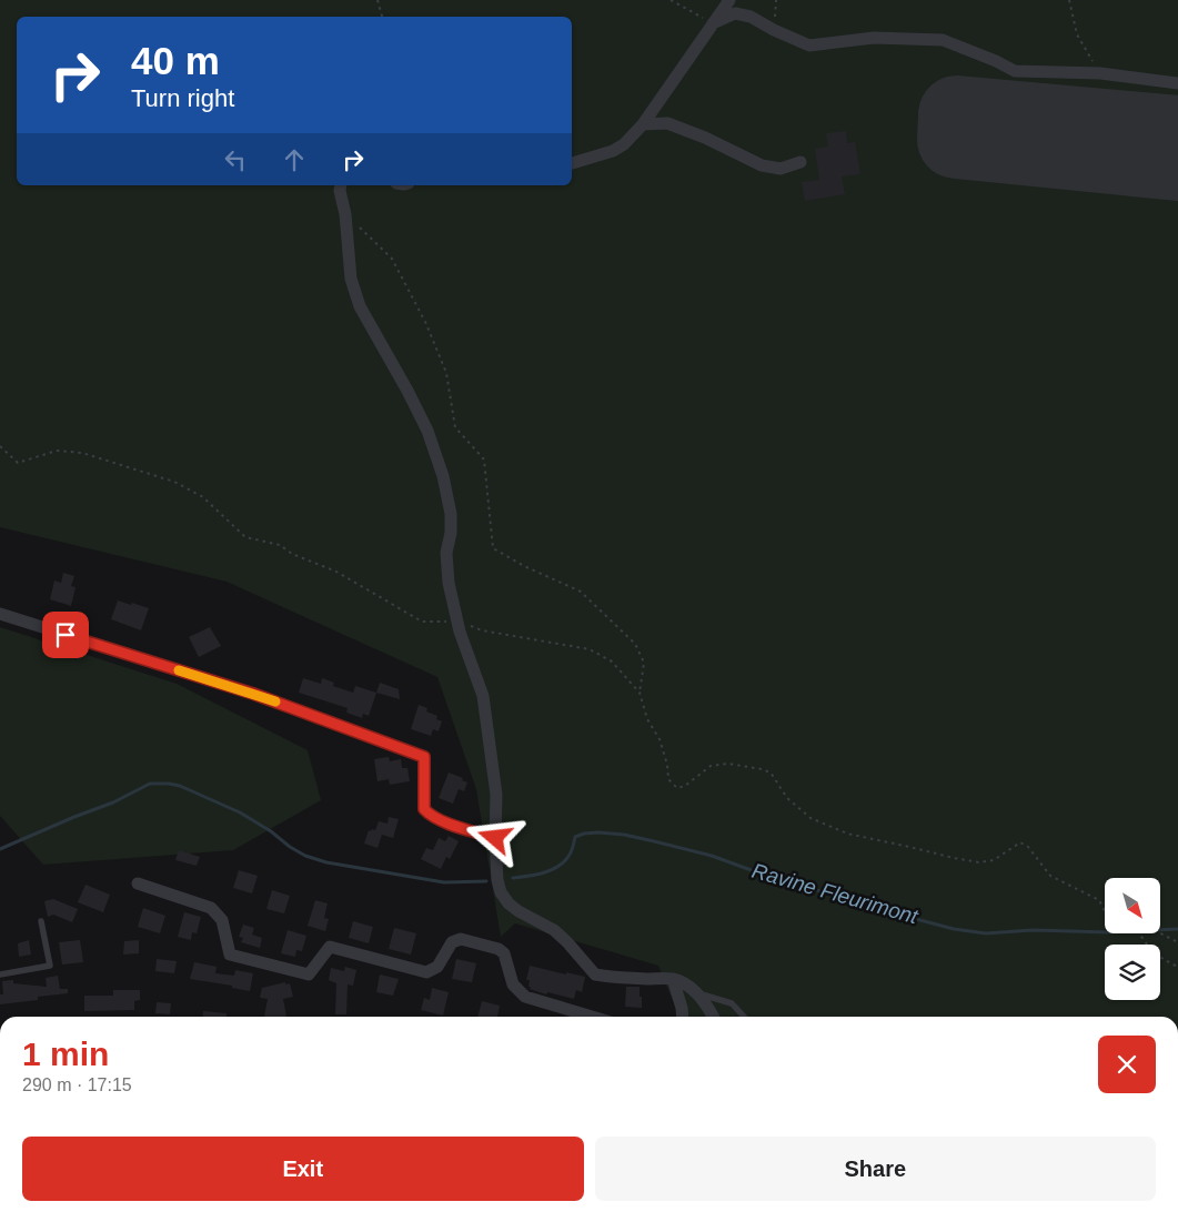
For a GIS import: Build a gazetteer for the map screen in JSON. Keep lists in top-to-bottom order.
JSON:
{
  "water": ["Ravine Fleurimont"],
  "north": "bottom right",
  "page": {
    "turn": ["40 m", "Turn right"],
    "heading": ["1 min", "290 m · 17:15"],
    "buttons": ["Exit", "Share"]
  }
}
